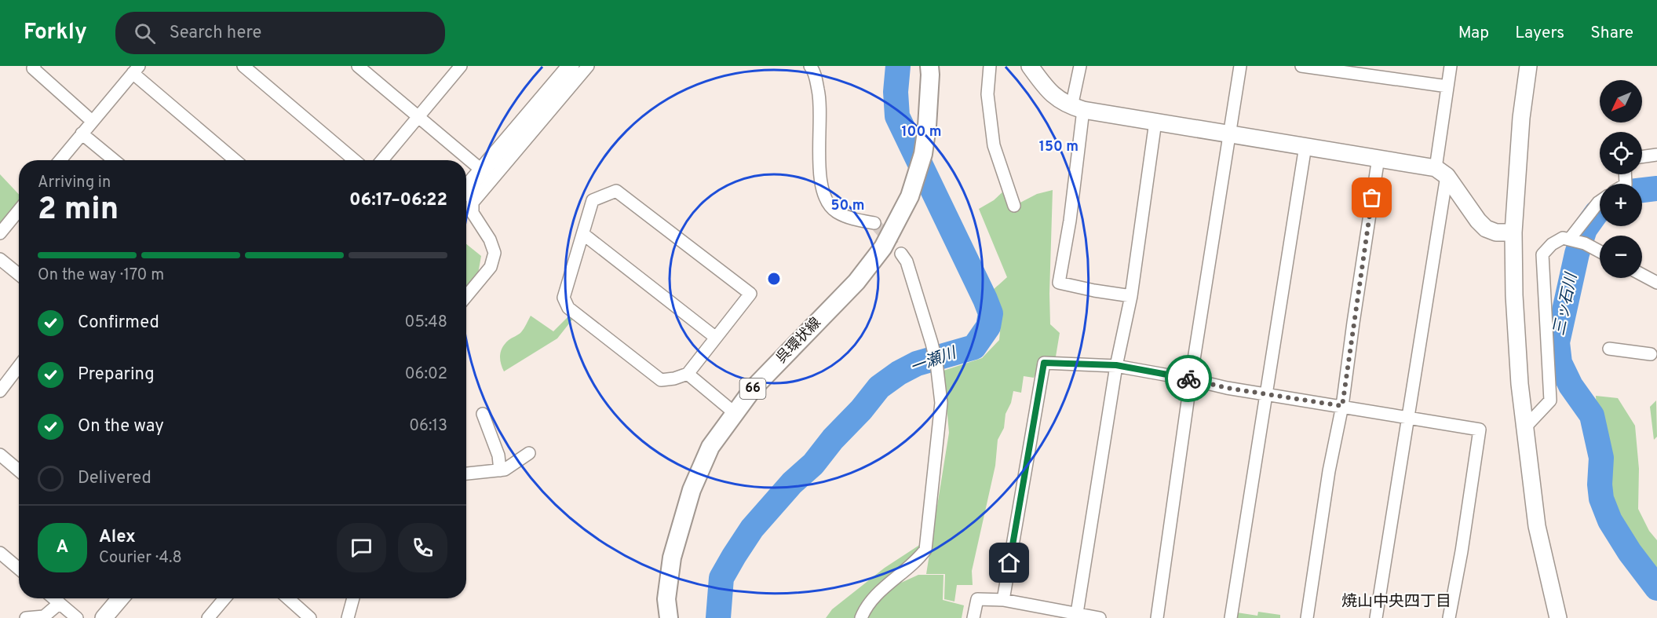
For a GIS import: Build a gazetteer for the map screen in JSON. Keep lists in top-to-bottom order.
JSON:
{
  "streets": {
    "main road": ["呉環状線", "66"]
  },
  "districts": ["焼山中央四丁目"],
  "water": ["三ッ石川", "一瀬川"],
  "north": "bottom left",
  "page": {
    "header": "Forkly",
    "search": "Search here",
    "nav": ["Map", "Layers", "Share"],
    "map_buttons": ["+", "−"],
    "heading": ["2 min", "Arriving in", "06:17–06:22"],
    "panel": ["Alex", "Courier · 4.8"],
    "bar": "On the way · 170 m",
    "list": [
      ["Confirmed", "05:48"],
      ["Preparing", "06:02"],
      ["On the way", "06:13"],
      "Delivered"
    ],
    "round": "A"
  },
  "rings": ["100 m", "150 m", "50 m"]
}
